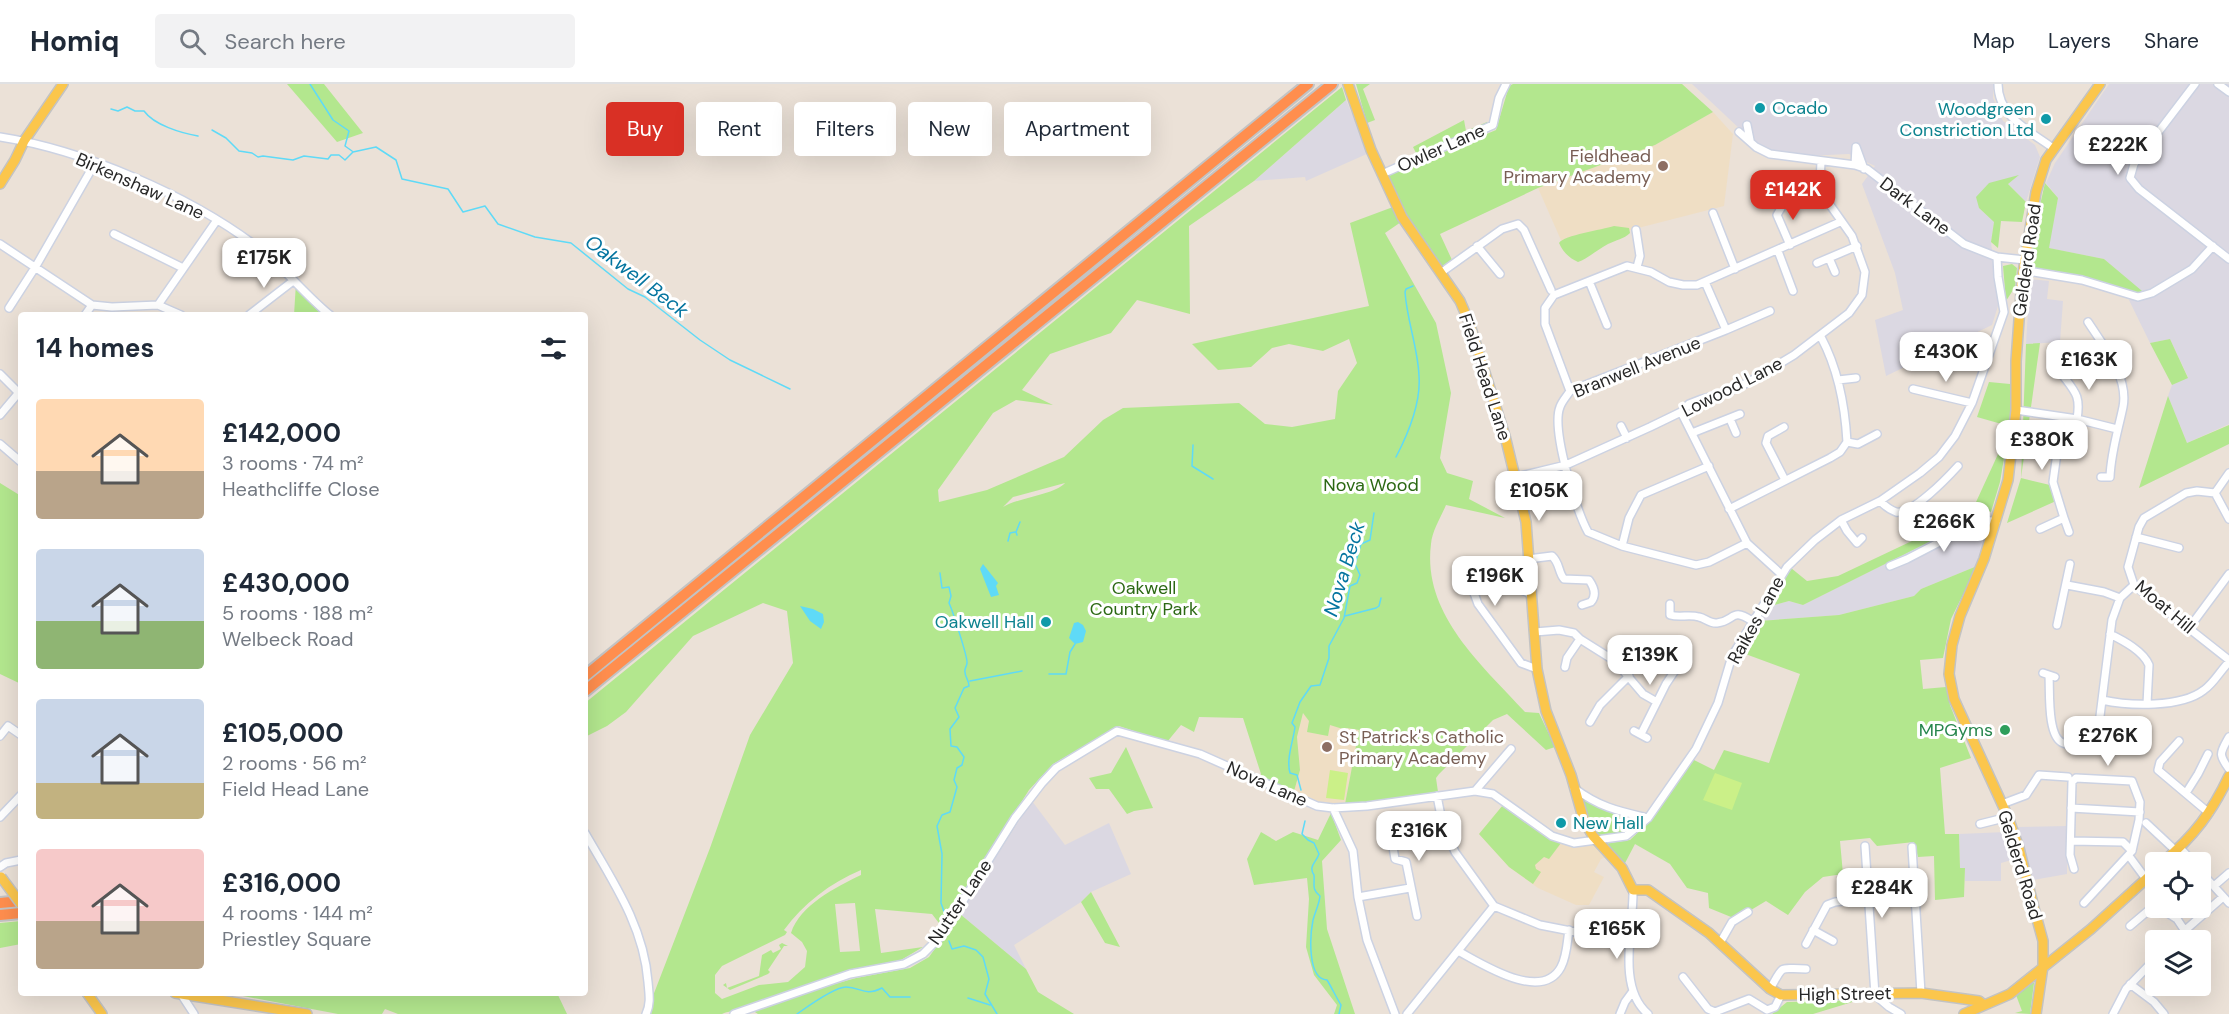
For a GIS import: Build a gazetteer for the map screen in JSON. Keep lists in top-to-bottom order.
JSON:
{
  "streets": {
    "main road": ["Gelderd Road", "Field Head Lane", "High Street"],
    "street": [
      "Owler Lane",
      "Birkenshaw Lane",
      "Dark Lane",
      "Branwell Avenue",
      "Lowood Lane",
      "Moat Hill",
      "Raikes Lane",
      "Nova Lane",
      "Nutter Lane"
    ]
  },
  "crossings": [
    ["Owler Lane", "Field Head Lane"],
    ["Dark Lane", "Gelderd Road"],
    ["Dark Lane", "Lowood Lane"],
    ["Dark Lane", "Raikes Lane"],
    ["Branwell Avenue", "Lowood Lane"],
    ["Field Head Lane", "Lowood Lane"],
    ["Field Head Lane", "Raikes Lane"],
    ["Field Head Lane", "Nova Lane"],
    ["Field Head Lane", "High Street"],
    ["Raikes Lane", "Nova Lane"],
    ["Nova Lane", "Nutter Lane"]
  ],
  "water": ["Oakwell Beck", "Nova Beck"],
  "parks": ["Nova Wood", "Oakwell Country Park"],
  "places": [
    "Ocado",
    "Woodgreen Constriction Ltd",
    "Fieldhead Primary Academy",
    "Oakwell Hall",
    "MPGyms",
    "St Patrick's Catholic Primary Academy",
    "New Hall"
  ],
  "page": {
    "header": "Homiq",
    "search": "Search here",
    "nav": ["Map", "Layers", "Share"],
    "chip": [
      "Buy",
      "Rent",
      "Filters",
      "New",
      "Apartment"
    ],
    "price": [
      "£222K",
      "£142K",
      "£175K",
      "£430K",
      "£163K",
      "£380K",
      "£105K",
      "£266K",
      "£196K",
      "£139K",
      "£276K",
      "£316K",
      "£284K",
      "£165K"
    ],
    "heading": "14 homes",
    "list": [
      {
        "name": "£142,000",
        "note": "3 rooms · 74 m² · Heathcliffe Close"
      },
      {
        "name": "£430,000",
        "note": "5 rooms · 188 m² · Welbeck Road"
      },
      {
        "name": "£105,000",
        "note": "2 rooms · 56 m² · Field Head Lane"
      },
      {
        "name": "£316,000",
        "note": "4 rooms · 144 m² · Priestley Square"
      }
    ]
  }
}
